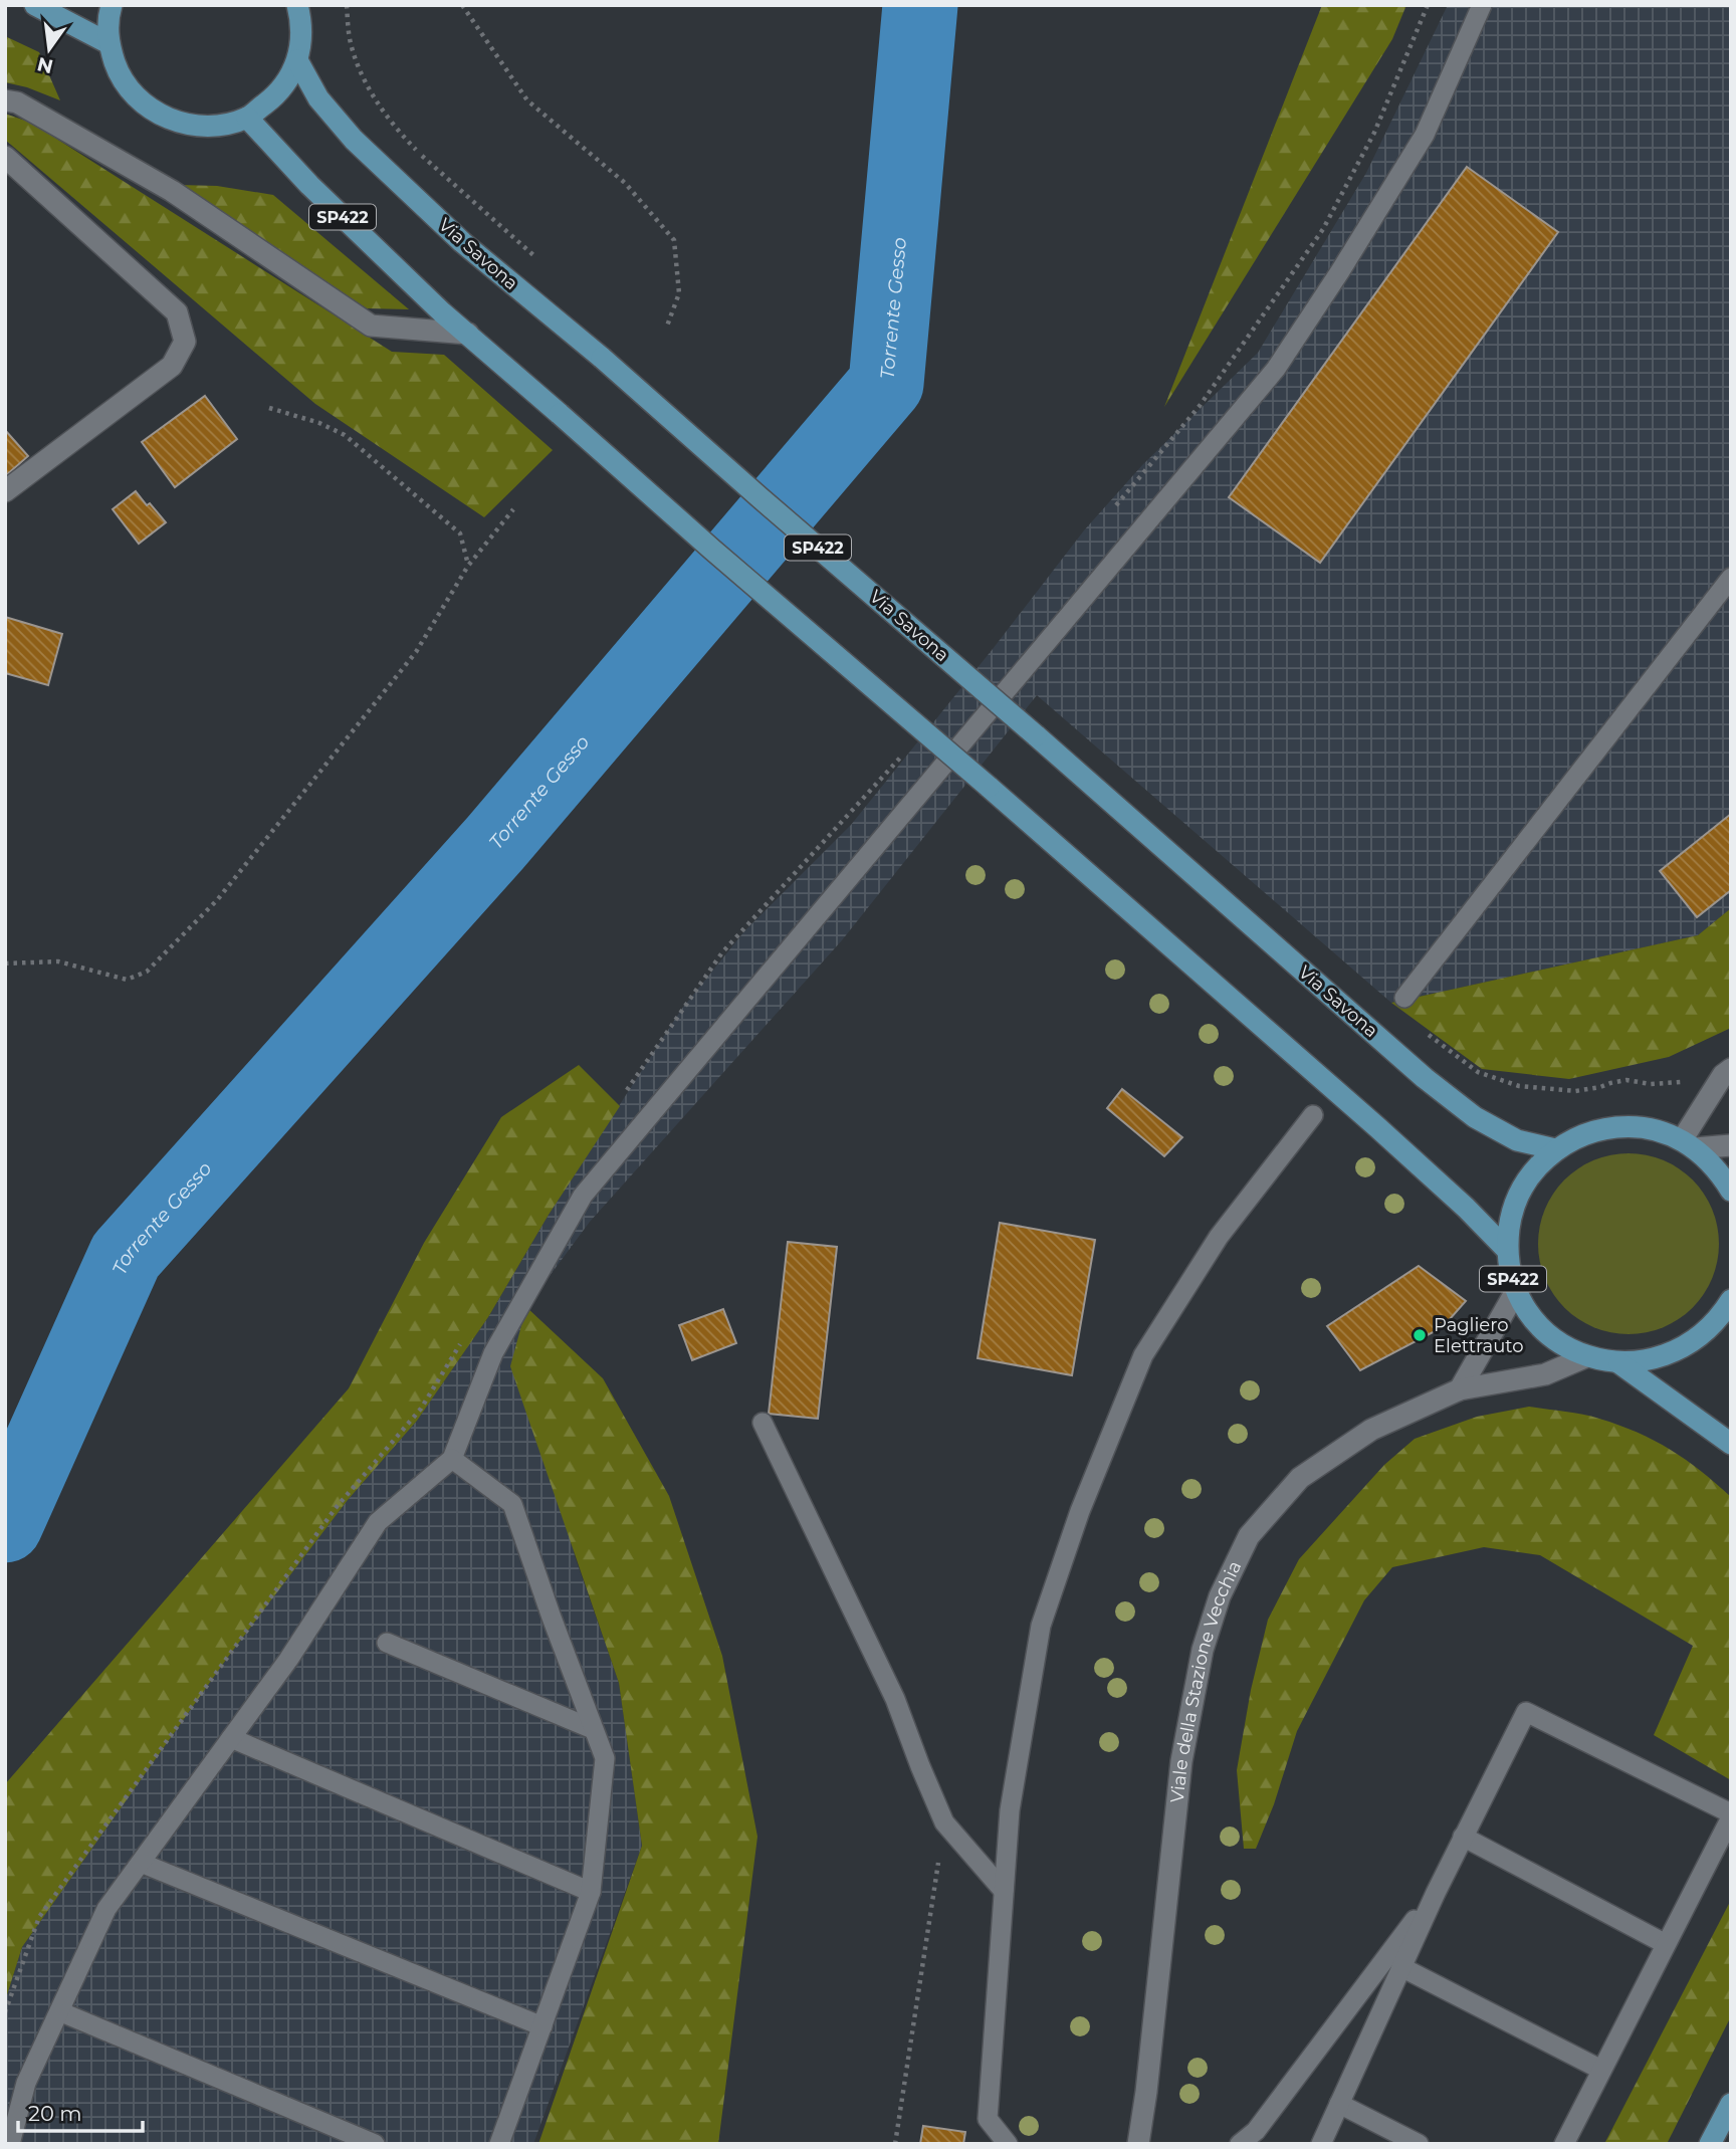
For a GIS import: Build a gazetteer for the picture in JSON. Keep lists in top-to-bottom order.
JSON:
{
  "streets": {
    "main road": ["SP422", "Via Savona"],
    "street": ["Viale della Stazione Vecchia"]
  },
  "crossings": [
    ["SP422", "Via Savona"],
    ["SP422", "Viale della Stazione Vecchia"]
  ],
  "water": ["Torrente Gesso"],
  "places": ["Pagliero Elettrauto"],
  "scale_bar": "20 m",
  "north": "bottom"
}
